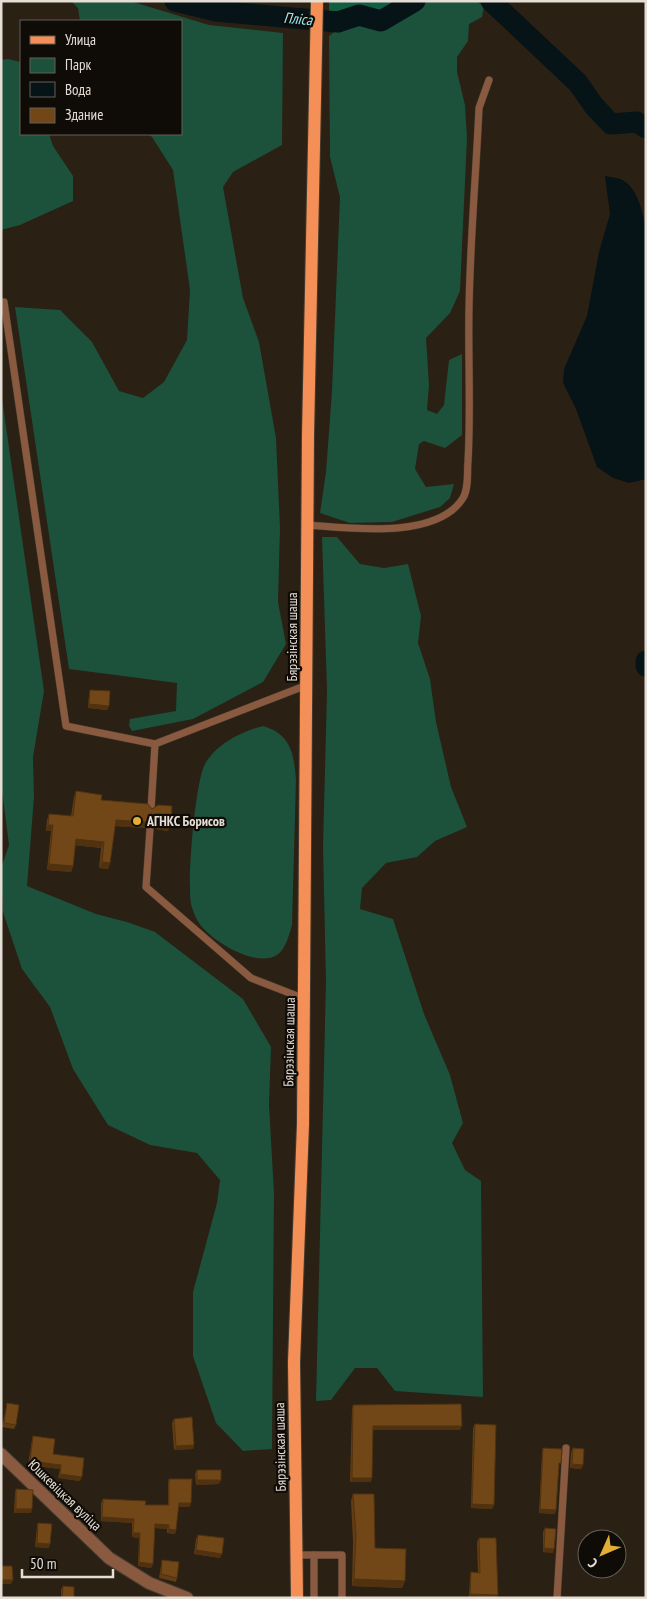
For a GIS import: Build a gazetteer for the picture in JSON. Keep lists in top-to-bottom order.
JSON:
{
  "streets": {
    "main road": ["Бярэзінская шаша"],
    "street": ["Юшкевіцкая вуліца"]
  },
  "water": ["Пліса"],
  "places": ["АГНКС Борисов"],
  "legend": [
    "Улица",
    "Парк",
    "Вода",
    "Здание"
  ],
  "scale_bar": "50 m",
  "north": "bottom left"
}
